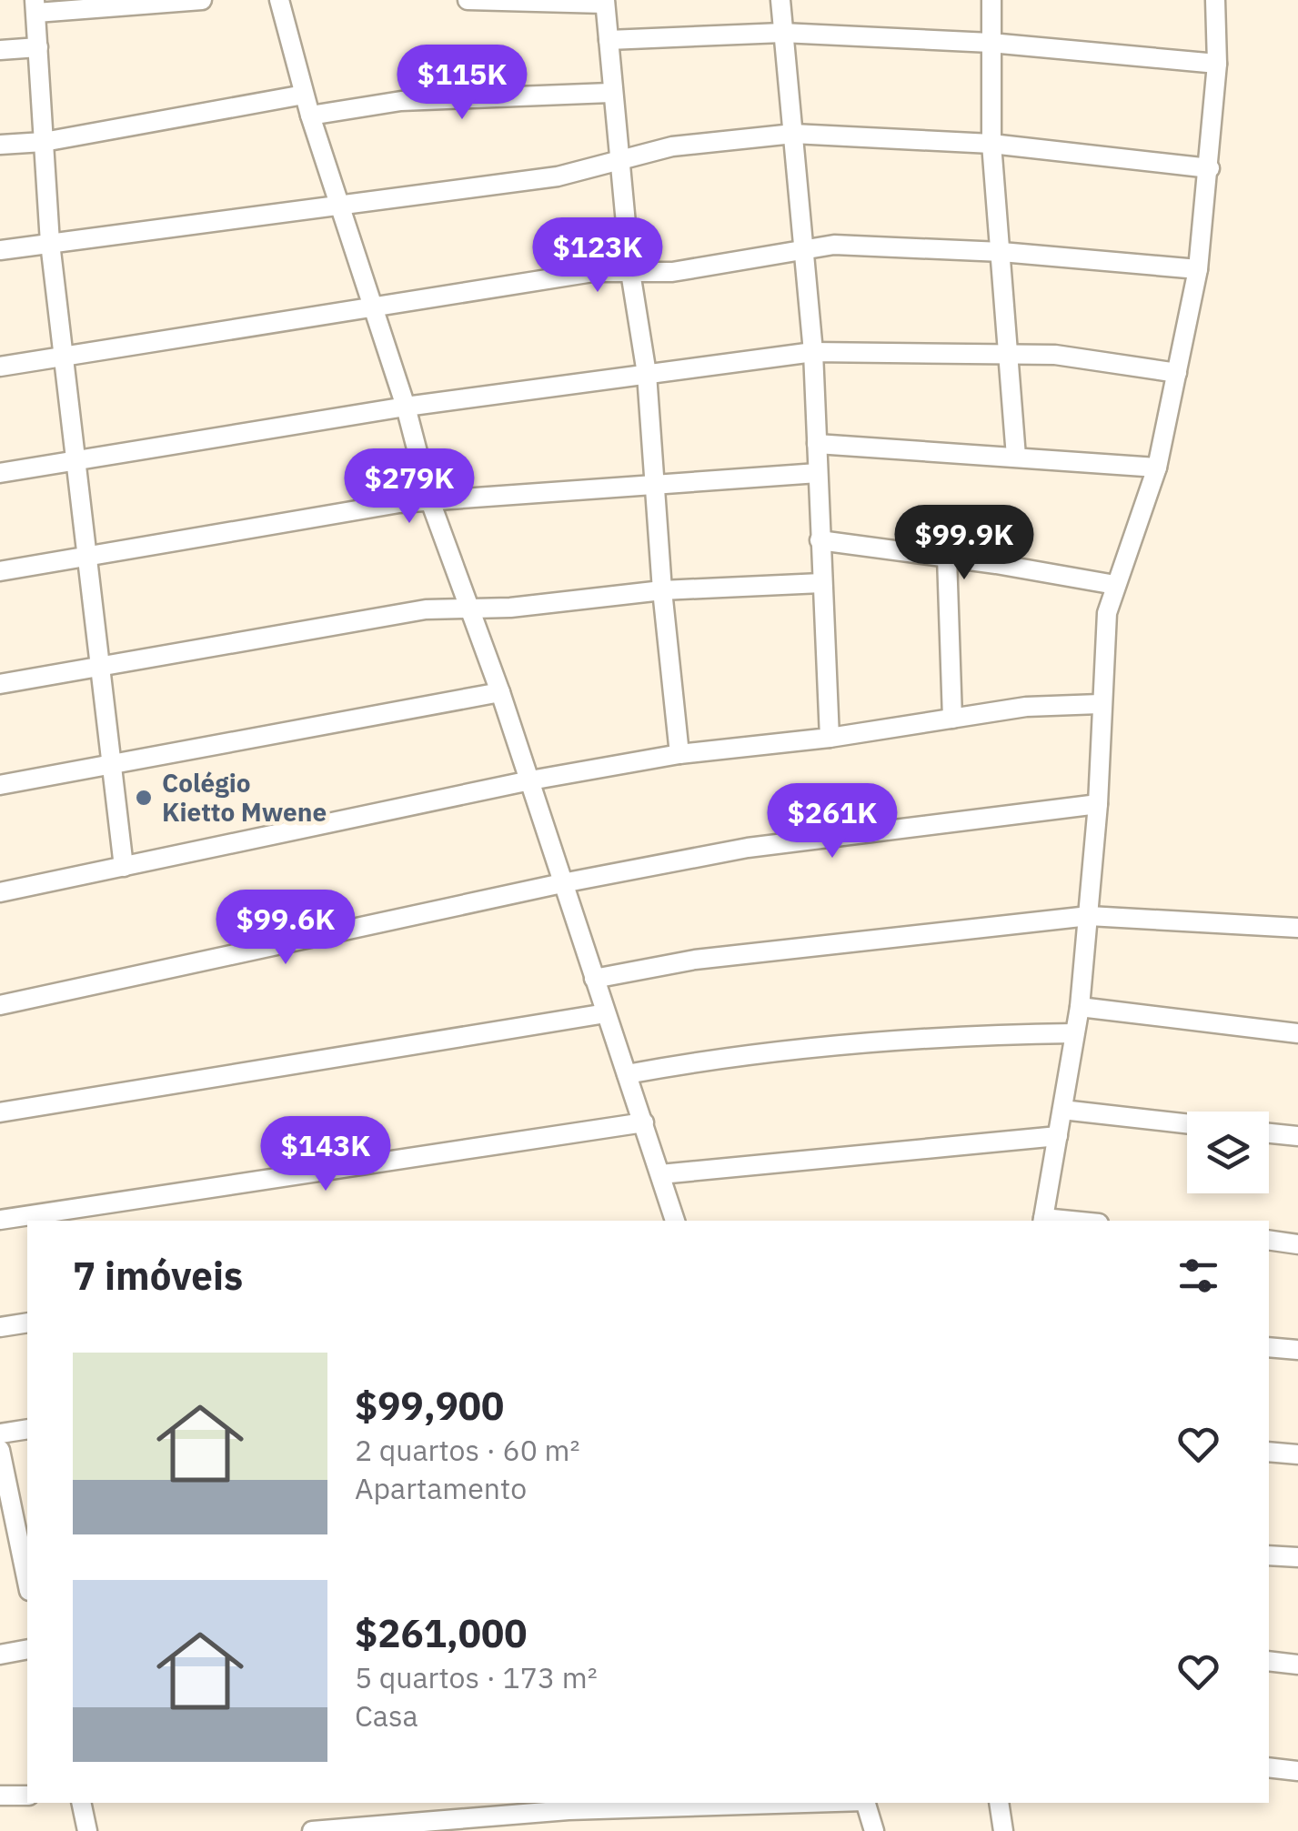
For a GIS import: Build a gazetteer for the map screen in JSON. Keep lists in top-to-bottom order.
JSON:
{
  "places": ["Colégio Kietto Mwene"],
  "page": {
    "price": [
      "$115K",
      "$123K",
      "$279K",
      "$99.9K",
      "$261K",
      "$99.6K",
      "$143K"
    ],
    "heading": "7 imóveis",
    "list": [
      {
        "name": "$99,900",
        "note": "2 quartos · 60 m² · Apartamento"
      },
      {
        "name": "$261,000",
        "note": "5 quartos · 173 m² · Casa"
      }
    ]
  }
}
